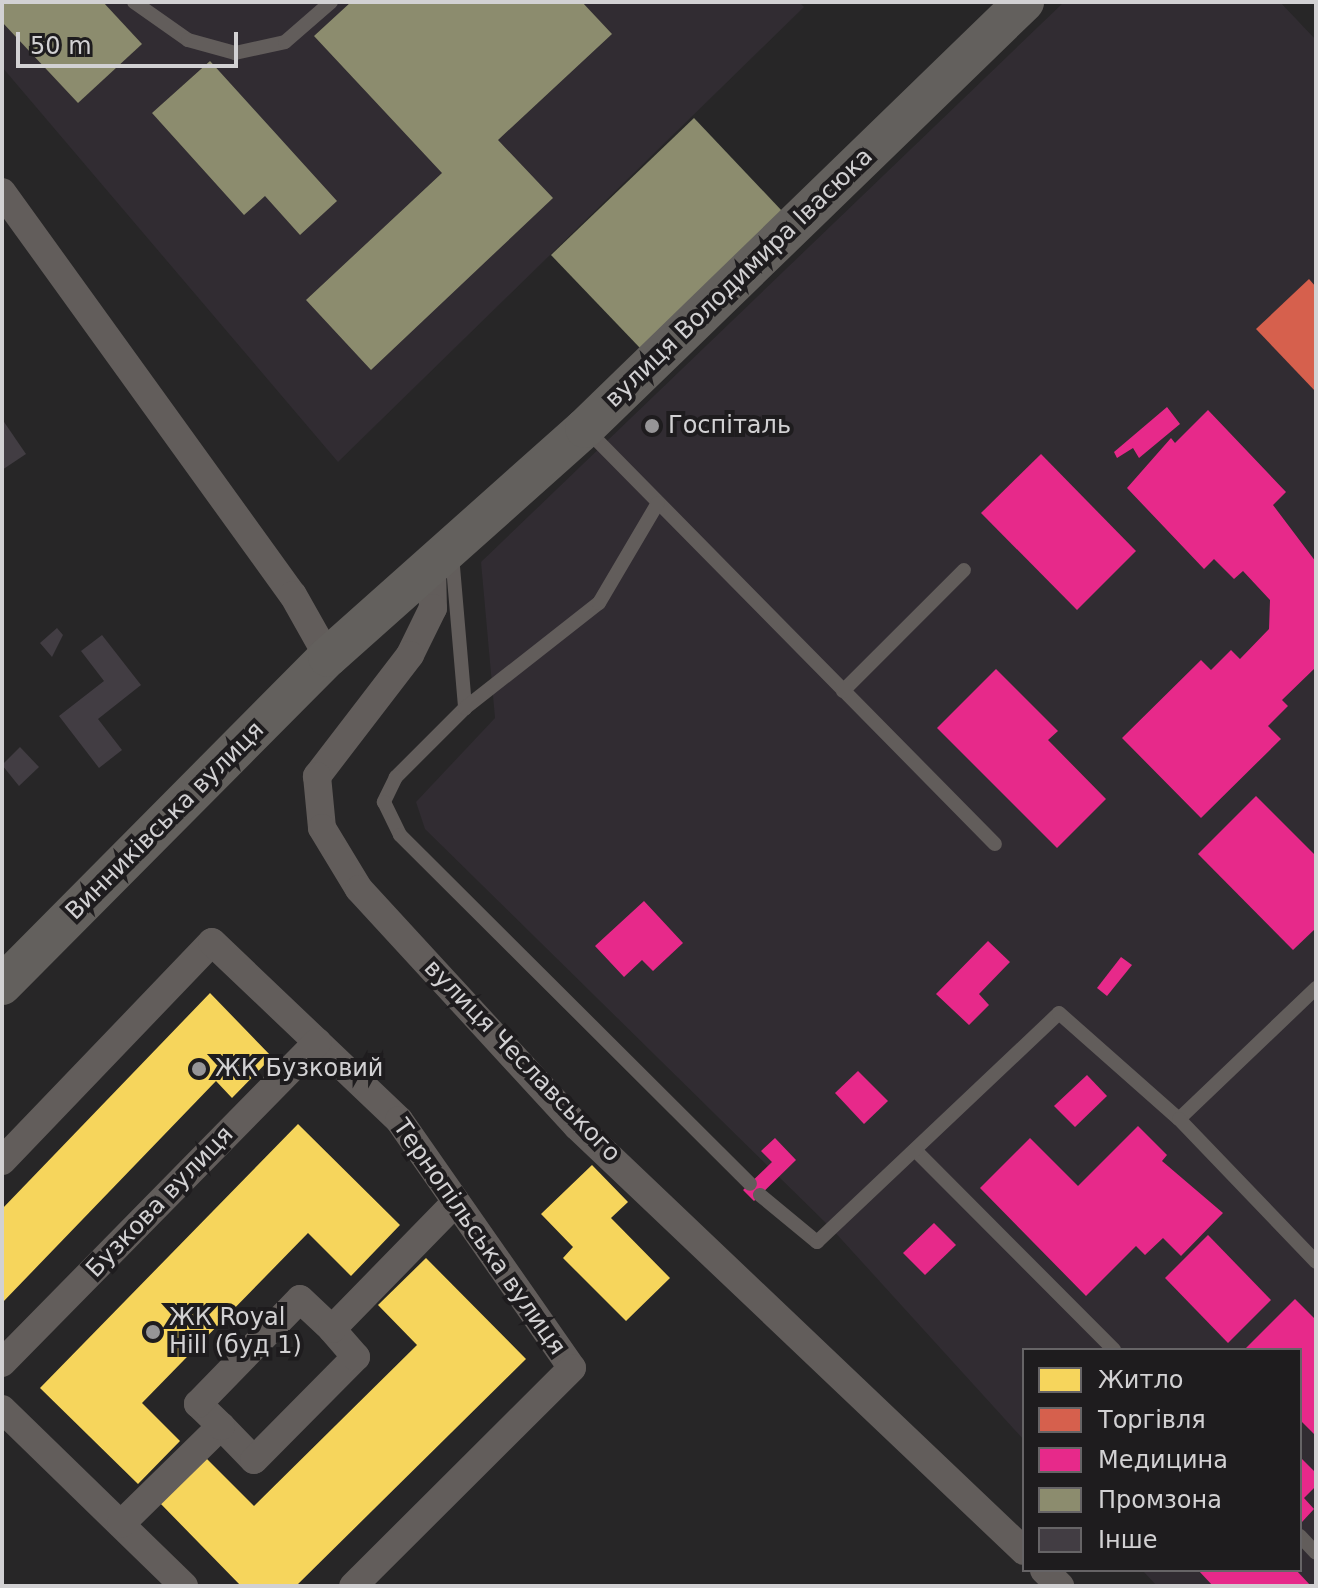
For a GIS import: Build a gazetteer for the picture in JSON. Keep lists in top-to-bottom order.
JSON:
{
  "streets": {
    "main road": ["вулиця Володимира Івасюка", "Винниківська вулиця"],
    "street": ["вулиця Чеславського", "Бузкова вулиця", "Тернопільська вулиця"]
  },
  "crossings": [
    ["вулиця Володимира Івасюка", "Винниківська вулиця"],
    ["вулиця Володимира Івасюка", "вулиця Чеславського"],
    ["Бузкова вулиця", "Тернопільська вулиця"]
  ],
  "places": ["Госпіталь", "ЖК Бузковий", "ЖК Royal Hill (буд 1)"],
  "legend": [
    "Житло",
    "Торгівля",
    "Медицина",
    "Промзона",
    "Інше"
  ],
  "scale_bar": "50 m"
}
